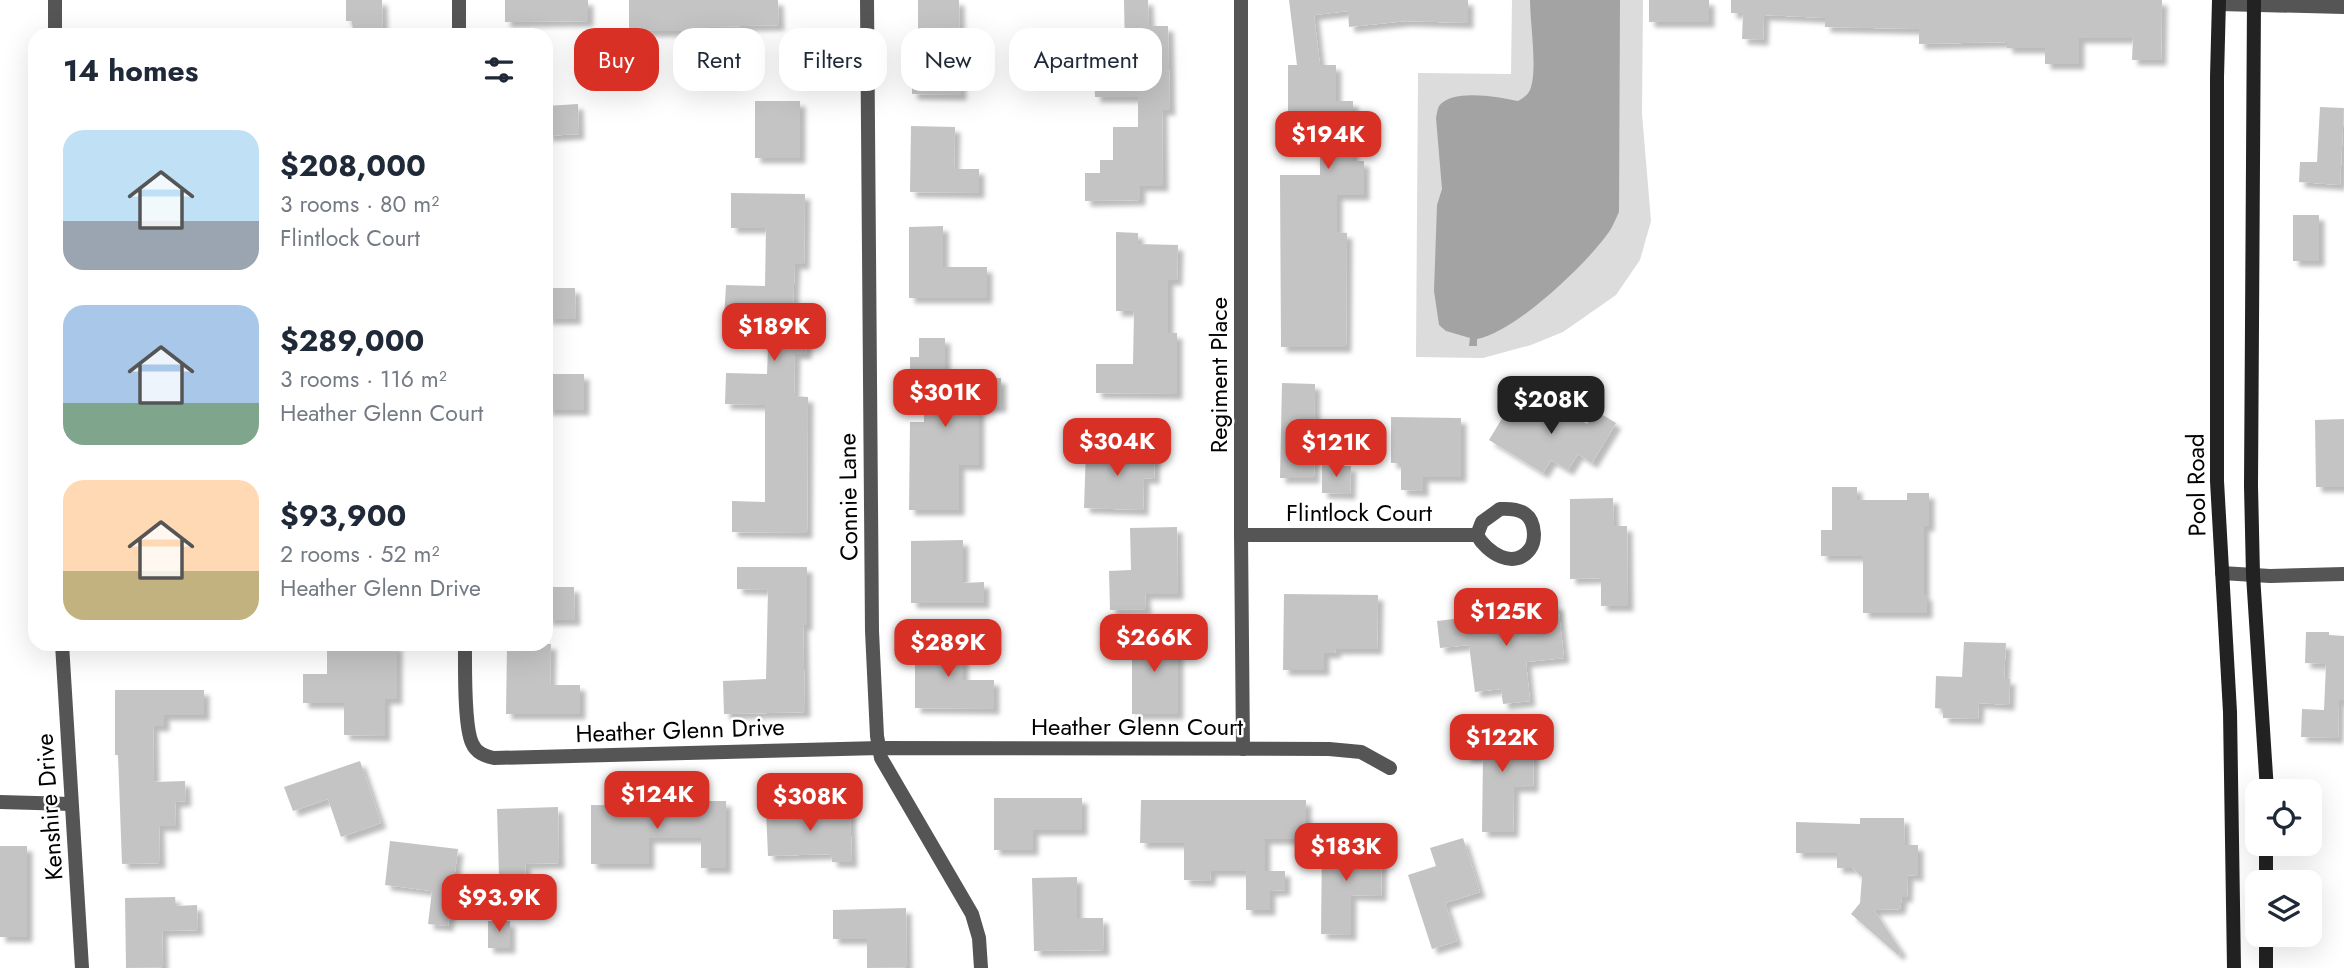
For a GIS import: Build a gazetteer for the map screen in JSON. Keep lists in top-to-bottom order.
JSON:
{
  "streets": {
    "main road": ["Pool Road"],
    "street": [
      "Regiment Place",
      "Connie Lane",
      "Flintlock Court",
      "Heather Glenn Court",
      "Heather Glenn Drive",
      "Kenshire Drive"
    ]
  },
  "crossings": [
    ["Regiment Place", "Flintlock Court"],
    ["Regiment Place", "Heather Glenn Court"],
    ["Connie Lane", "Heather Glenn Court"],
    ["Connie Lane", "Heather Glenn Drive"],
    ["Heather Glenn Court", "Heather Glenn Drive"]
  ],
  "page": {
    "chip": [
      "Buy",
      "Rent",
      "Filters",
      "New",
      "Apartment"
    ],
    "heading": "14 homes",
    "price": [
      "$194K",
      "$189K",
      "$301K",
      "$208K",
      "$304K",
      "$121K",
      "$125K",
      "$266K",
      "$289K",
      "$122K",
      "$124K",
      "$308K",
      "$183K",
      "$93.9K"
    ],
    "list": [
      {
        "name": "$208,000",
        "note": "3 rooms · 80 m² · Flintlock Court"
      },
      {
        "name": "$289,000",
        "note": "3 rooms · 116 m² · Heather Glenn Court"
      },
      {
        "name": "$93,900",
        "note": "2 rooms · 52 m² · Heather Glenn Drive"
      }
    ]
  }
}
